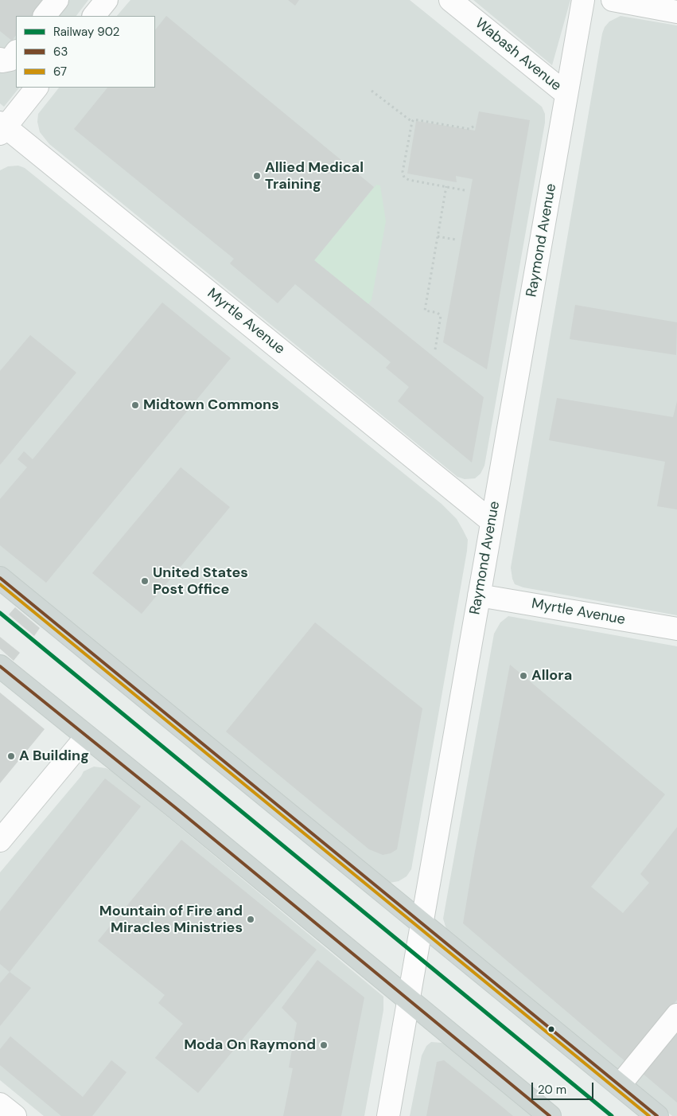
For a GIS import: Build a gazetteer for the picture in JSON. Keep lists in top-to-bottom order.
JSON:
{
  "streets": {
    "street": ["Wabash Avenue", "Raymond Avenue", "Myrtle Avenue"]
  },
  "crossings": [
    ["Wabash Avenue", "Raymond Avenue"],
    ["Raymond Avenue", "Myrtle Avenue"]
  ],
  "places": [
    "Allied Medical Training",
    "Midtown Commons",
    "United States Post Office",
    "Allora",
    "A Building",
    "Mountain of Fire and Miracles Ministries",
    "Moda On Raymond"
  ],
  "lines": ["transit line 63", "transit line 67", "rail line 902"],
  "legend": ["Railway 902", "63", "67"],
  "scale_bar": "20 m"
}
